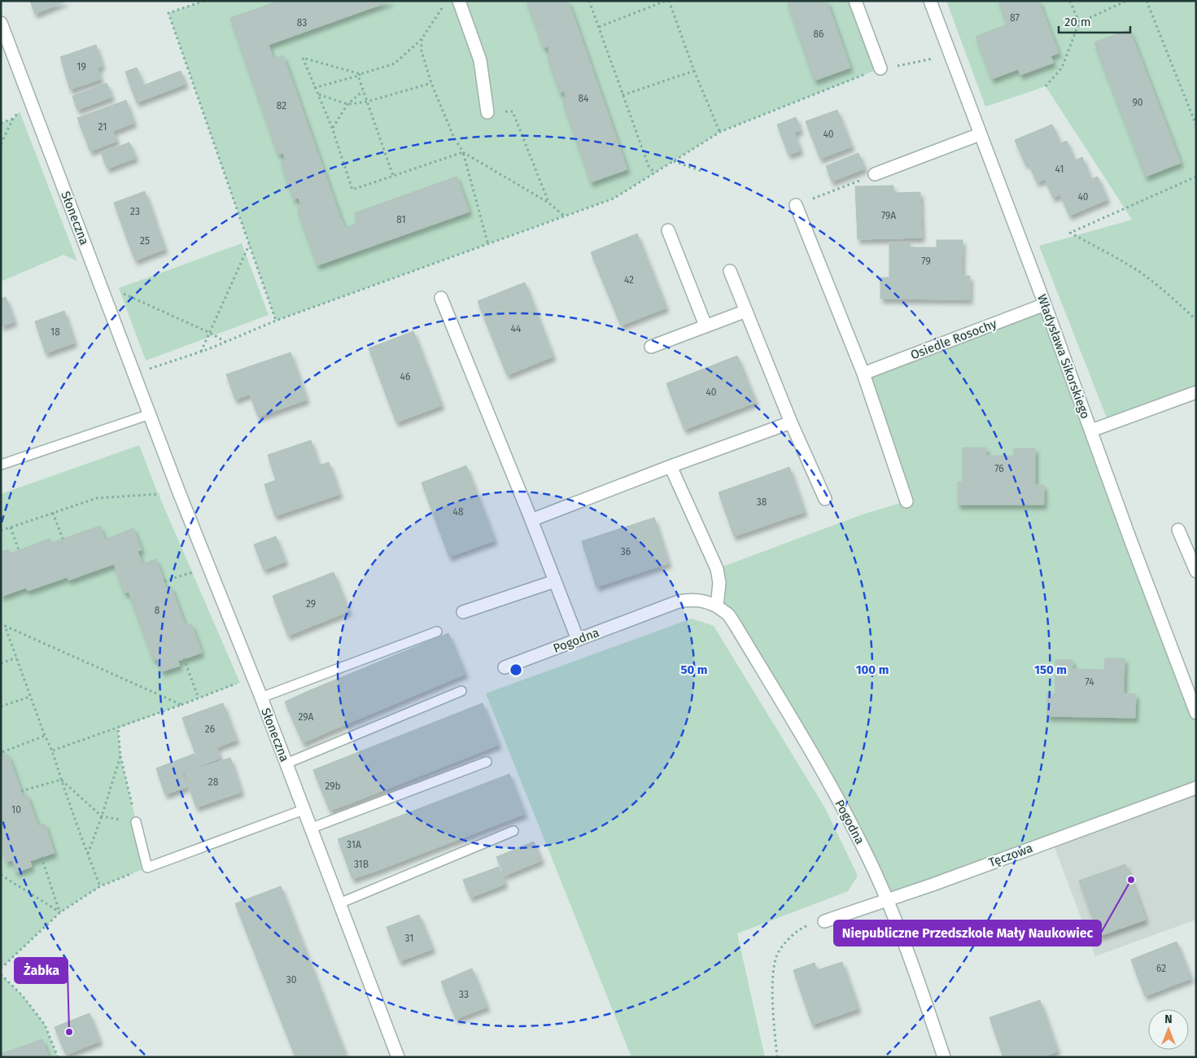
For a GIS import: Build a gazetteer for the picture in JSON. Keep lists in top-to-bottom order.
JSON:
{
  "streets": {
    "street": [
      "Słoneczna",
      "Osiedle Rosochy",
      "Władysława Sikorskiego",
      "Pogodna",
      "Tęczowa"
    ]
  },
  "crossings": [
    ["Osiedle Rosochy", "Władysława Sikorskiego"],
    ["Pogodna", "Tęczowa"]
  ],
  "places": ["Niepubliczne Przedszkole Mały Naukowiec", "Żabka"],
  "house_numbers": [
    "87",
    "83",
    "86",
    "19",
    "84",
    "90",
    "82",
    "21",
    "40",
    "41",
    "40",
    "23",
    "79A",
    "81",
    "25",
    "79",
    "42",
    "44",
    "18",
    "46",
    "40",
    "76",
    "38",
    "48",
    "36",
    "29",
    "8",
    "74",
    "29A",
    "26",
    "28",
    "29b",
    "10",
    "31A",
    "31B",
    "31",
    "62",
    "30",
    "33"
  ],
  "scale_bar": "20 m",
  "north": "top",
  "rings": ["50 m", "100 m", "150 m"]
}
